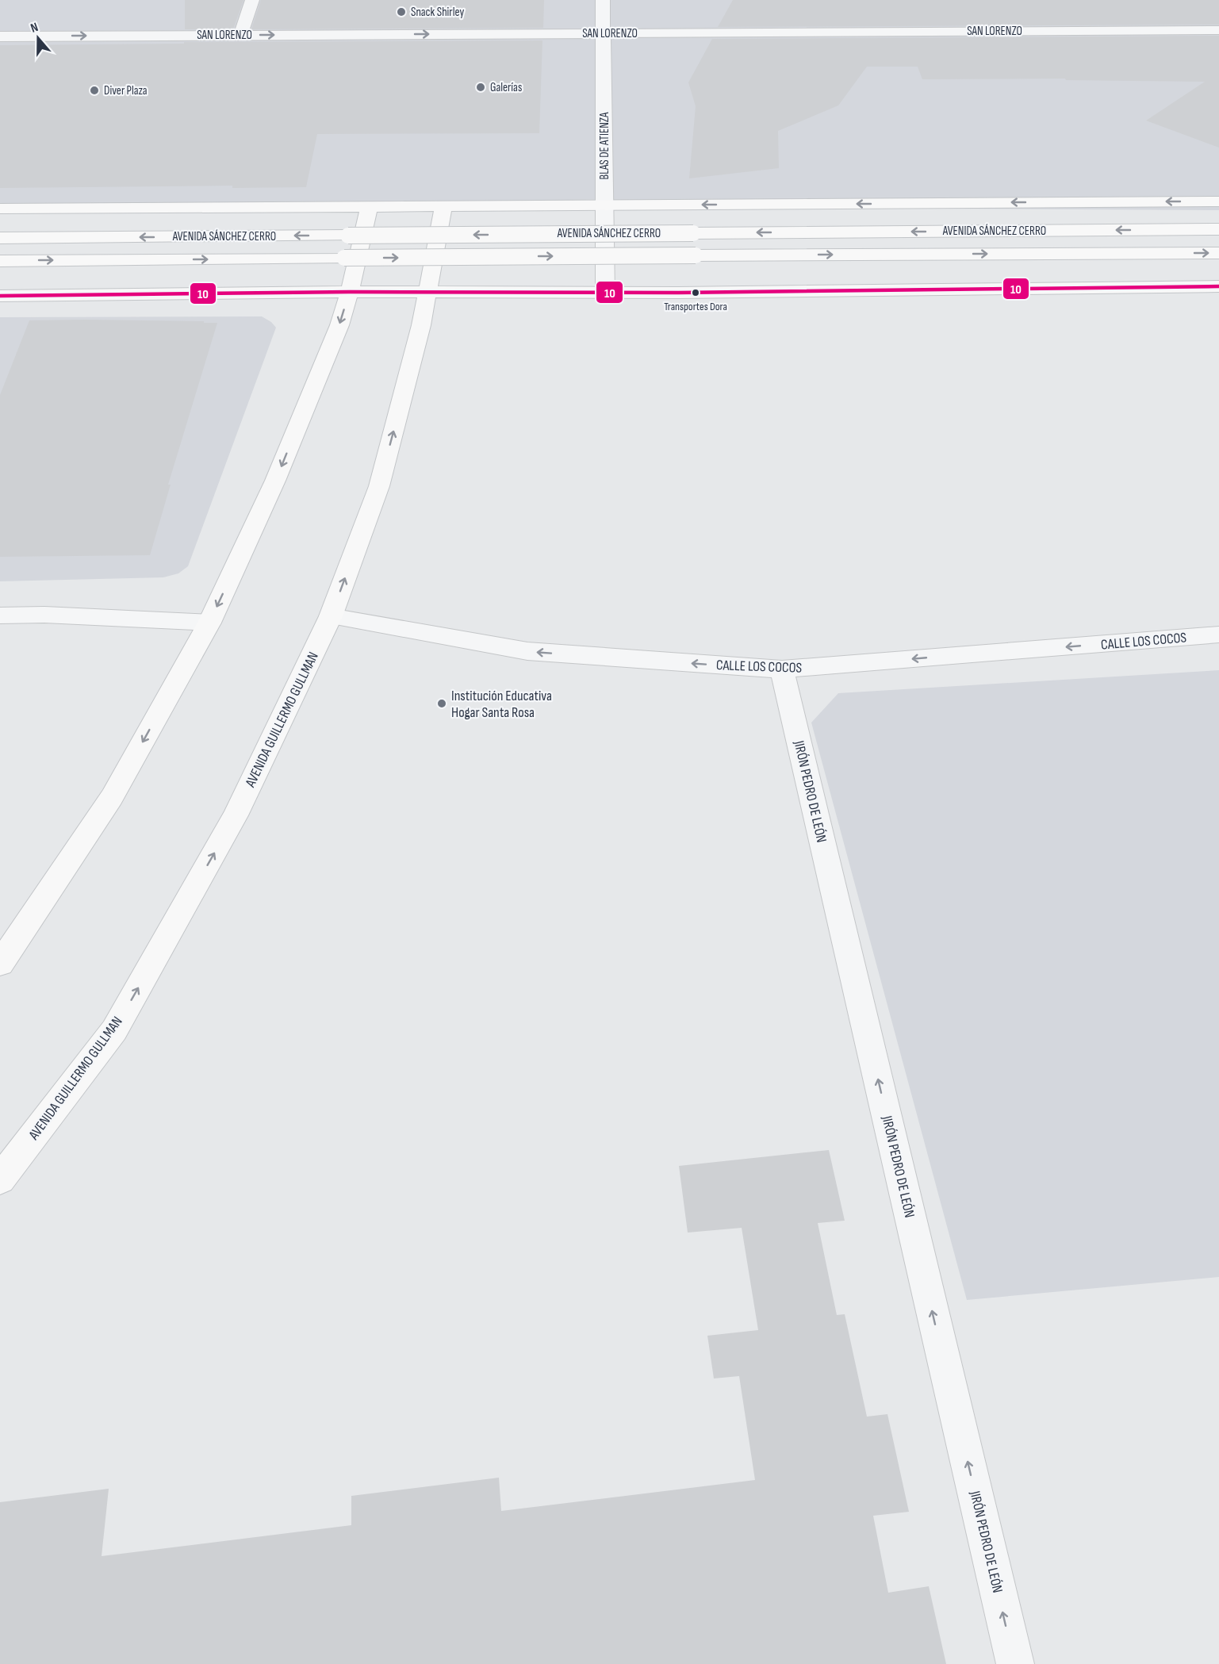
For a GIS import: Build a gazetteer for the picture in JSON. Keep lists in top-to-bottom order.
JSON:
{
  "streets": {
    "main road": ["AVENIDA SÁNCHEZ CERRO", "AVENIDA GUILLERMO GULLMAN"],
    "street": [
      "SAN LORENZO",
      "BLAS DE ATIENZA",
      "CALLE LOS COCOS",
      "JIRÓN PEDRO DE LEÓN"
    ]
  },
  "crossings": [
    ["SAN LORENZO", "BLAS DE ATIENZA"],
    ["BLAS DE ATIENZA", "AVENIDA SÁNCHEZ CERRO"],
    ["AVENIDA SÁNCHEZ CERRO", "AVENIDA GUILLERMO GULLMAN"],
    ["CALLE LOS COCOS", "AVENIDA GUILLERMO GULLMAN"],
    ["CALLE LOS COCOS", "JIRÓN PEDRO DE LEÓN"]
  ],
  "one_way": ["SAN LORENZO", "CALLE LOS COCOS", "JIRÓN PEDRO DE LEÓN"],
  "places": [
    "Snack Shirley",
    "Galerías",
    "Diver Plaza",
    "Transportes Dora",
    "Institución Educativa Hogar Santa Rosa"
  ],
  "lines": ["transit line 10"],
  "north": "top"
}
